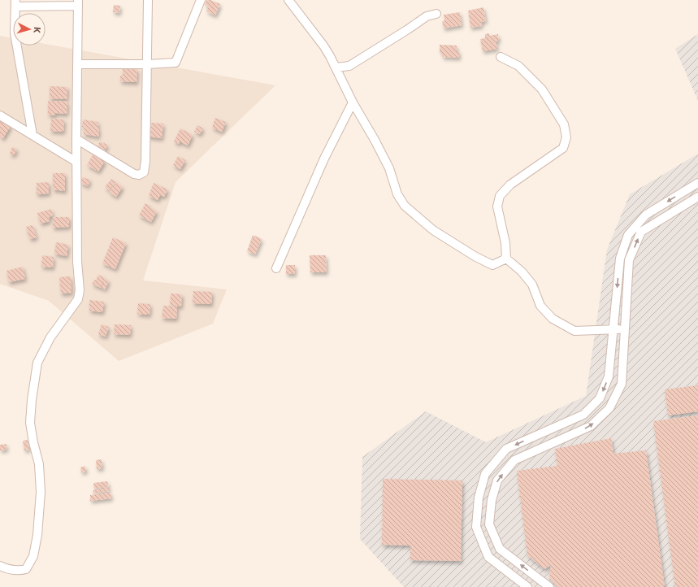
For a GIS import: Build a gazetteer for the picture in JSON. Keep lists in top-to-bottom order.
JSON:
{
  "north": "right"
}
